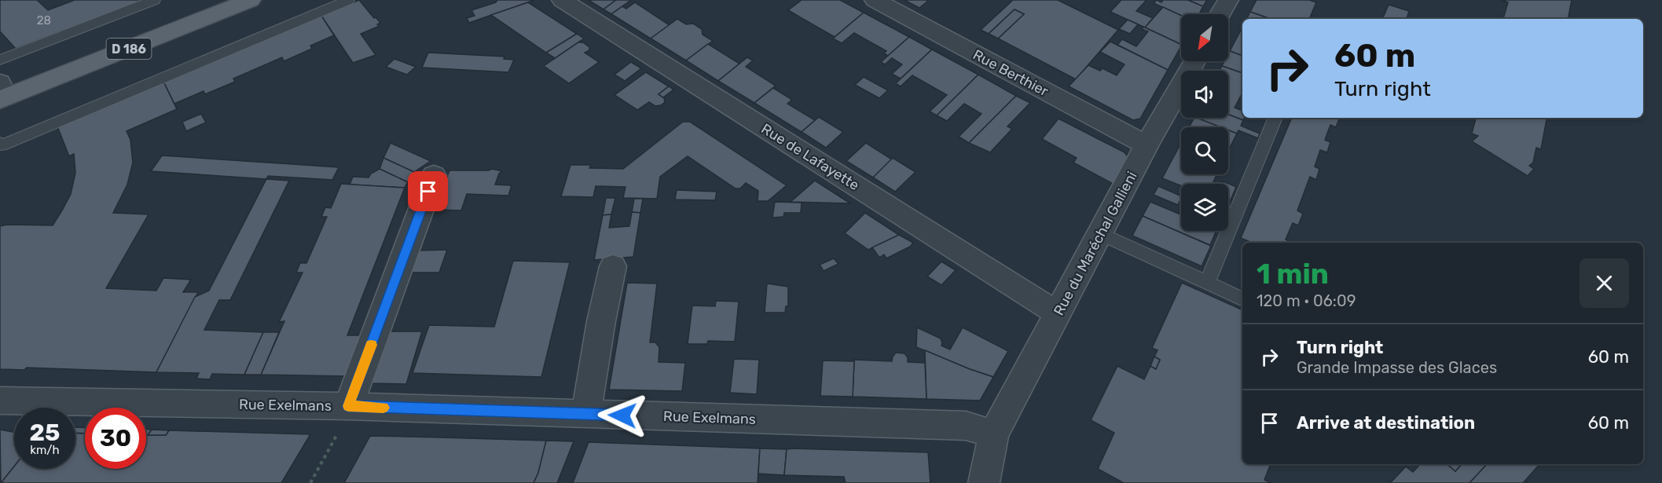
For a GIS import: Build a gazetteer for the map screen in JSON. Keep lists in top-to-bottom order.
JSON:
{
  "streets": {
    "main road": ["D 186"],
    "street": [
      "Rue Berthier",
      "Rue de Lafayette",
      "Rue du Maréchal Gallieni",
      "Rue Exelmans"
    ]
  },
  "crossings": [
    ["Rue Berthier", "Rue du Maréchal Gallieni"],
    ["Rue de Lafayette", "Rue du Maréchal Gallieni"],
    ["Rue du Maréchal Gallieni", "Rue Exelmans"]
  ],
  "house_numbers": ["28"],
  "north": "bottom left",
  "page": {
    "turn": ["60 m", "Turn right"],
    "heading": ["1 min", "120 m · 06:09"],
    "list": [
      {
        "name": "Turn right",
        "note": "Grande Impasse des Glaces",
        "value": "60 m"
      },
      {
        "name": "Arrive at destination",
        "value": "60 m"
      }
    ],
    "speed": "25 km/h",
    "limit": "30"
  }
}
